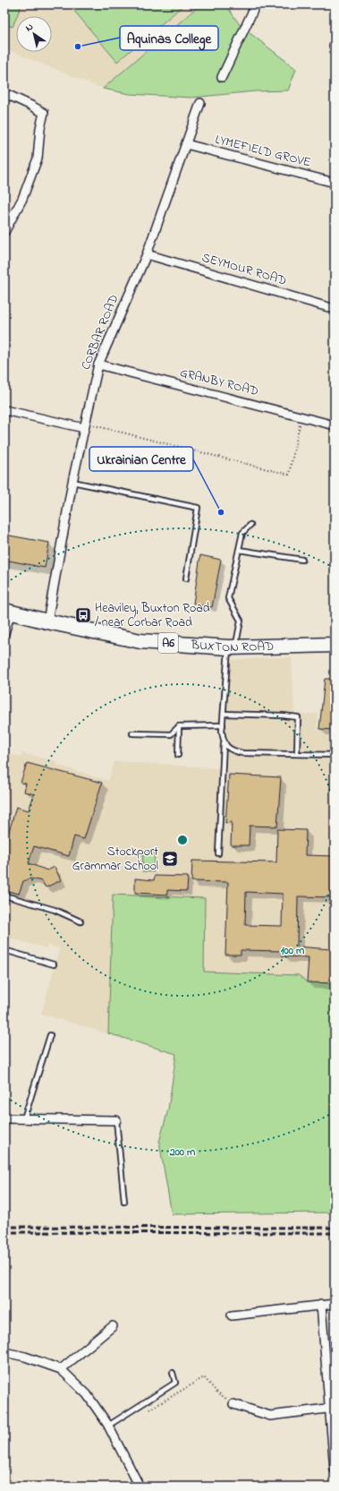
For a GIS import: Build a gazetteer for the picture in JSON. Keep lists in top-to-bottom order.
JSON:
{
  "streets": {
    "highway": ["A6", "BUXTON ROAD"],
    "street": [
      "LYMEFIELD GROVE",
      "SEYMOUR ROAD",
      "CORBAR ROAD",
      "GRANBY ROAD"
    ]
  },
  "crossings": [
    ["LYMEFIELD GROVE", "CORBAR ROAD"],
    ["SEYMOUR ROAD", "CORBAR ROAD"],
    ["CORBAR ROAD", "GRANBY ROAD"],
    ["CORBAR ROAD", "BUXTON ROAD"]
  ],
  "places": {
    "other": ["Aquinas College", "Ukrainian Centre"],
    "bus stop": ["Heaviley, Buxton Road / near Corbar Road"],
    "school or university": ["Stockport Grammar School"]
  },
  "north": "top left",
  "rings": ["100 m", "200 m"]
}
